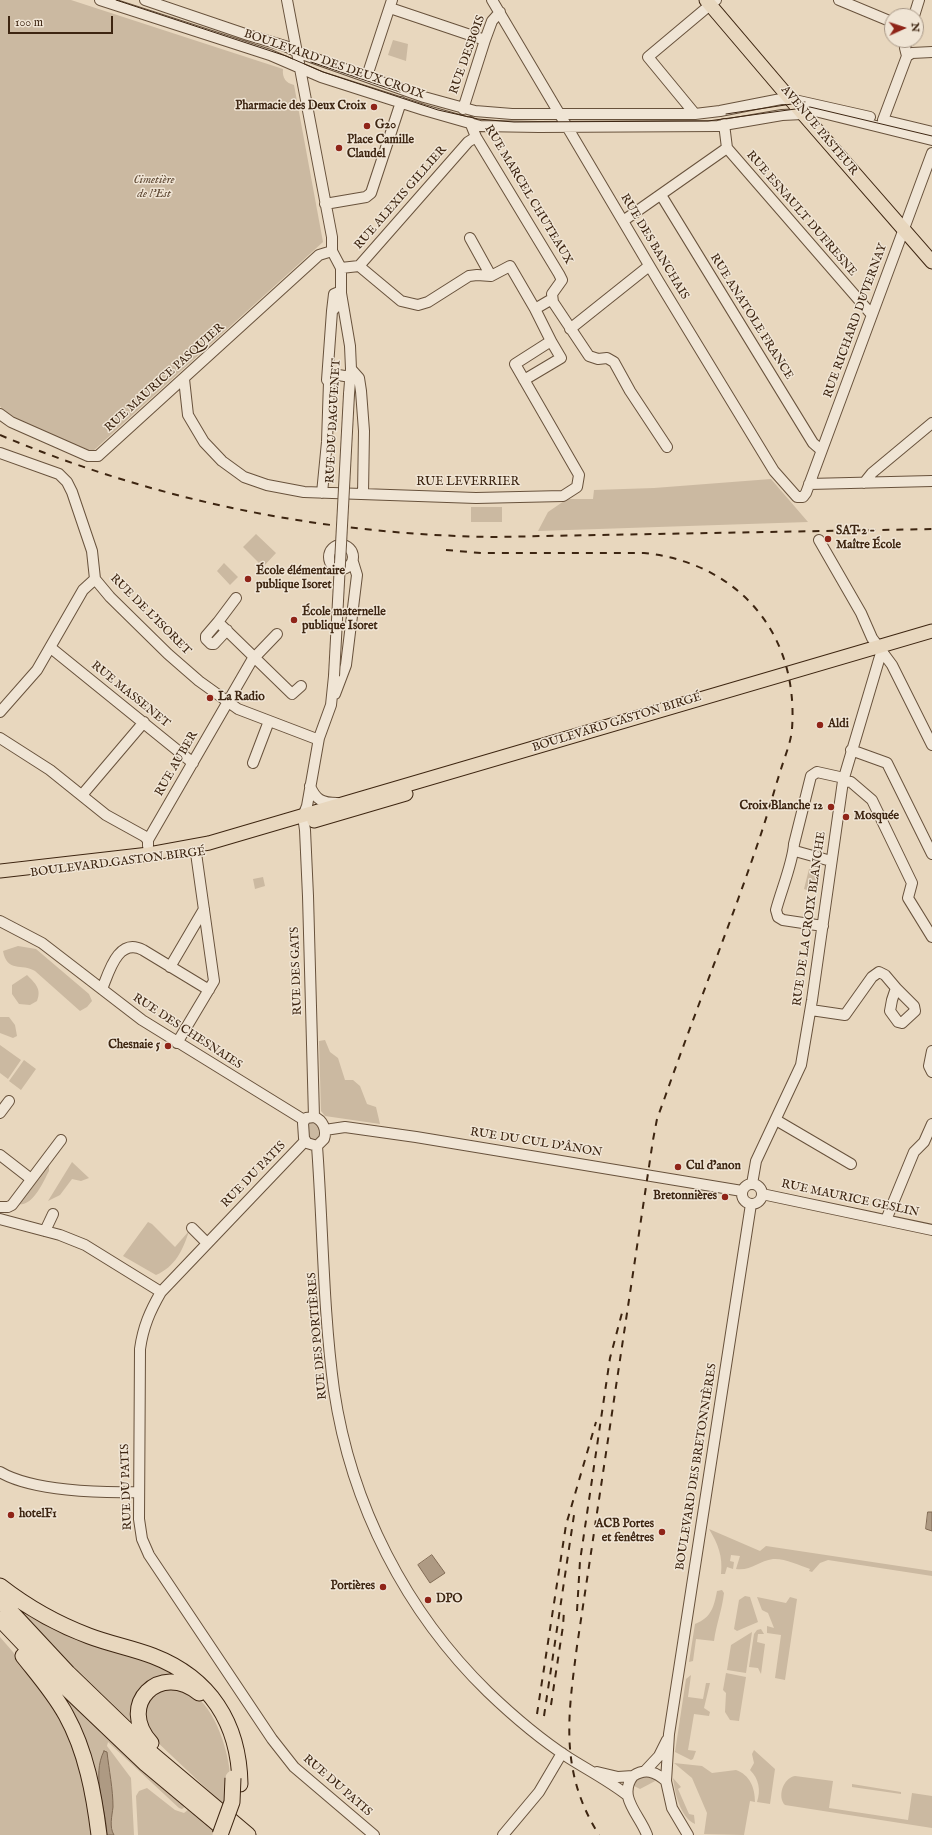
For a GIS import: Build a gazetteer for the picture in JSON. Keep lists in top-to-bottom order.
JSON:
{
  "streets": {
    "main road": ["AVENUE PASTEUR", "BOULEVARD GASTON BIRGÉ"],
    "street": [
      "RUE DESBOIS",
      "BOULEVARD DES DEUX CROIX",
      "RUE MARCEL CHUTEAUX",
      "RUE ALEXIS GILLIER",
      "RUE ESNAULT DUFRESNE",
      "RUE DES BANCHAIS",
      "RUE ANATOLE FRANCE",
      "RUE RICHARD DUVERNAY",
      "RUE MAURICE PASQUIER",
      "RUE DU DAGUENET",
      "RUE LEVERRIER",
      "RUE DE L'ISORET",
      "RUE MASSENET",
      "RUE AUBER",
      "RUE DE LA CROIX BLANCHE",
      "RUE DES GATS",
      "RUE DES CHESNAIES",
      "RUE DU CUL D'ÂNON",
      "RUE DU PATIS",
      "RUE MAURICE GESLIN",
      "RUE DES PORTIÈRES",
      "BOULEVARD DES BRETONNIÈRES"
    ]
  },
  "crossings": [
    ["RUE DESBOIS", "BOULEVARD DES DEUX CROIX"],
    ["RUE DESBOIS", "RUE DES BANCHAIS"],
    ["BOULEVARD DES DEUX CROIX", "AVENUE PASTEUR"],
    ["BOULEVARD DES DEUX CROIX", "RUE MARCEL CHUTEAUX"],
    ["BOULEVARD DES DEUX CROIX", "RUE DES BANCHAIS"],
    ["BOULEVARD DES DEUX CROIX", "RUE DU DAGUENET"],
    ["AVENUE PASTEUR", "RUE RICHARD DUVERNAY"],
    ["RUE MARCEL CHUTEAUX", "RUE ALEXIS GILLIER"],
    ["RUE ALEXIS GILLIER", "RUE DU DAGUENET"],
    ["RUE ESNAULT DUFRESNE", "RUE RICHARD DUVERNAY"],
    ["RUE DES BANCHAIS", "RUE RICHARD DUVERNAY"],
    ["RUE ANATOLE FRANCE", "RUE RICHARD DUVERNAY"],
    ["RUE MAURICE PASQUIER", "RUE DU DAGUENET"],
    ["RUE MAURICE PASQUIER", "RUE LEVERRIER"],
    ["RUE DU DAGUENET", "RUE DE L'ISORET"],
    ["RUE DU DAGUENET", "BOULEVARD GASTON BIRGÉ"],
    ["RUE DU DAGUENET", "RUE DES GATS"],
    ["RUE DE L'ISORET", "RUE AUBER"],
    ["RUE MASSENET", "RUE AUBER"],
    ["BOULEVARD GASTON BIRGÉ", "RUE DE LA CROIX BLANCHE"],
    ["BOULEVARD GASTON BIRGÉ", "RUE DES GATS"],
    ["RUE DE LA CROIX BLANCHE", "RUE DU CUL D'ÂNON"],
    ["RUE DE LA CROIX BLANCHE", "RUE MAURICE GESLIN"],
    ["RUE DE LA CROIX BLANCHE", "BOULEVARD DES BRETONNIÈRES"],
    ["RUE DES GATS", "RUE DES CHESNAIES"],
    ["RUE DES GATS", "RUE DU CUL D'ÂNON"],
    ["RUE DES GATS", "RUE DU PATIS"],
    ["RUE DES GATS", "RUE DES PORTIÈRES"],
    ["RUE DES CHESNAIES", "RUE DU CUL D'ÂNON"],
    ["RUE DES CHESNAIES", "RUE DU PATIS"],
    ["RUE DES CHESNAIES", "RUE DES PORTIÈRES"],
    ["RUE DU CUL D'ÂNON", "RUE DU PATIS"],
    ["RUE DU CUL D'ÂNON", "RUE MAURICE GESLIN"],
    ["RUE DU CUL D'ÂNON", "RUE DES PORTIÈRES"],
    ["RUE DU CUL D'ÂNON", "BOULEVARD DES BRETONNIÈRES"],
    ["RUE DU PATIS", "RUE DES PORTIÈRES"],
    ["RUE MAURICE GESLIN", "BOULEVARD DES BRETONNIÈRES"]
  ],
  "parks": ["Cimetière de l'Est"],
  "places": [
    "Pharmacie des Deux Croix",
    "G20",
    "Place Camille Claudel",
    "SAT 2 - Maître École",
    "École élémentaire publique Isoret",
    "École maternelle publique Isoret",
    "La Radio",
    "Aldi",
    "Croix Blanche 12",
    "Mosquée",
    "Chesnaie 5",
    "Cul d’anon",
    "Bretonnières",
    "hotelF1",
    "ACB Portes et fenêtres",
    "Portières",
    "DPO"
  ],
  "scale_bar": "100 m",
  "north": "right"
}
